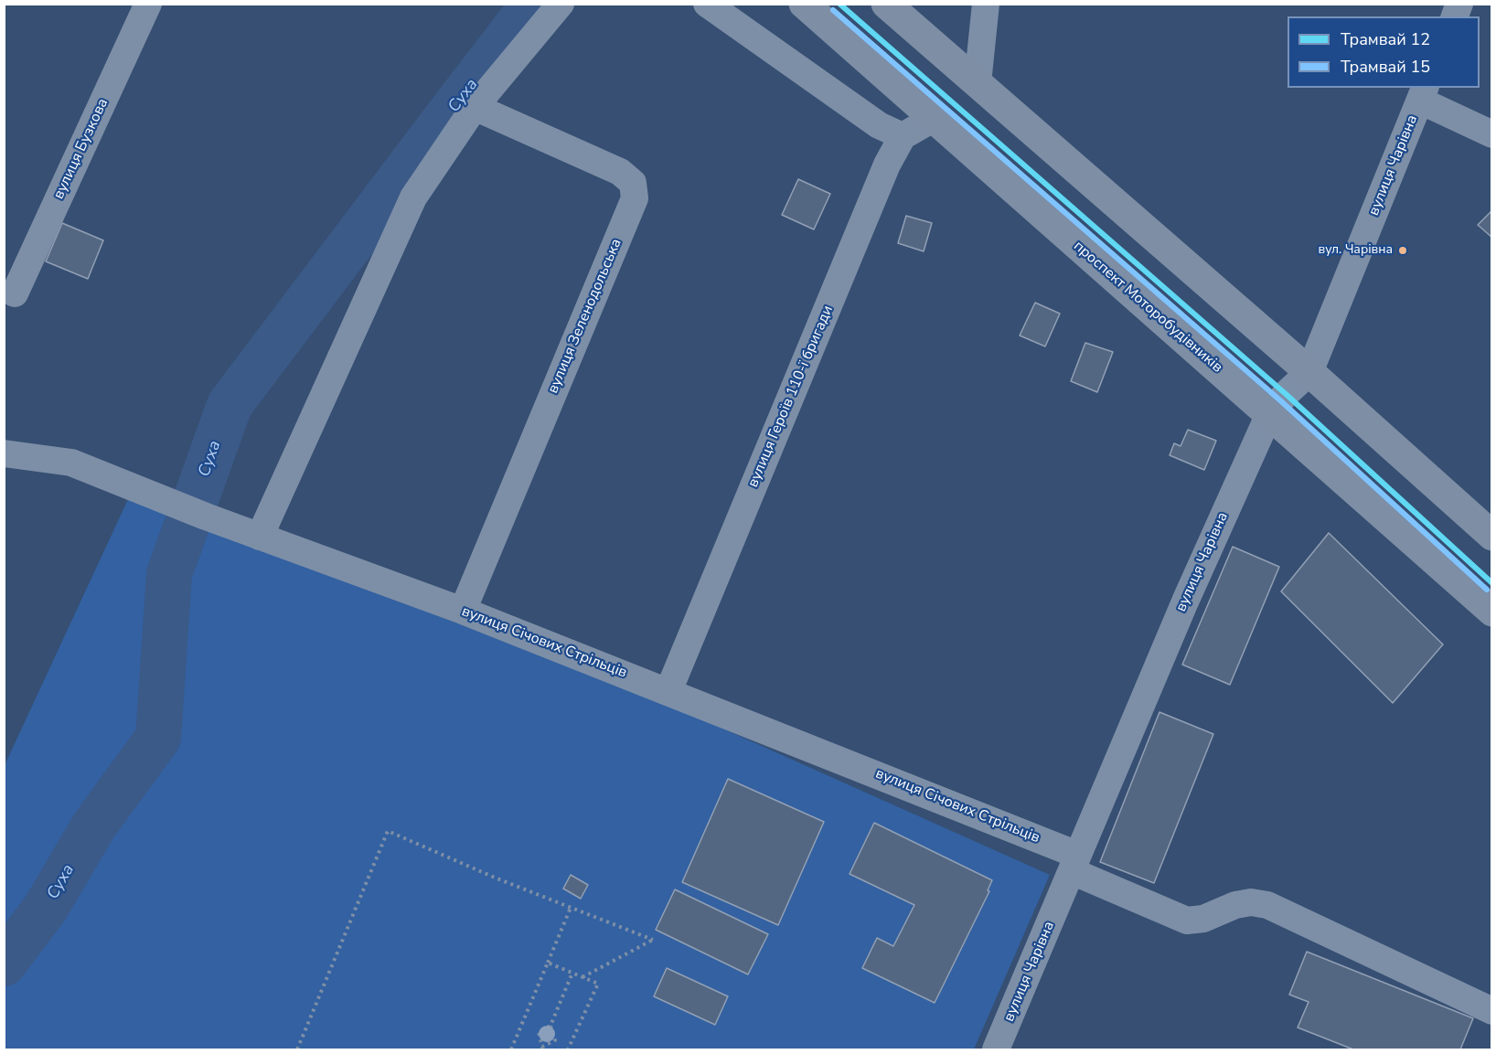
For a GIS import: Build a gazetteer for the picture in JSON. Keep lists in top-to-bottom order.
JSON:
{
  "streets": {
    "main road": ["проспект Моторобудівників"],
    "street": [
      "вулиця Бузкова",
      "вулиця Чарівна",
      "вулиця Зеленодольська",
      "вулиця Героїв 110-ї бригади",
      "вулиця Січових Стрільців"
    ]
  },
  "crossings": [
    ["вулиця Чарівна", "проспект Моторобудівників"],
    ["вулиця Чарівна", "вулиця Січових Стрільців"],
    ["вулиця Зеленодольська", "вулиця Січових Стрільців"],
    ["вулиця Героїв 110-ї бригади", "вулиця Січових Стрільців"]
  ],
  "water": ["Суха"],
  "places": ["вул. Чарівна"],
  "lines": ["tram line 12", "tram line 15"],
  "legend": ["Трамвай 12", "Трамвай 15"]
}
